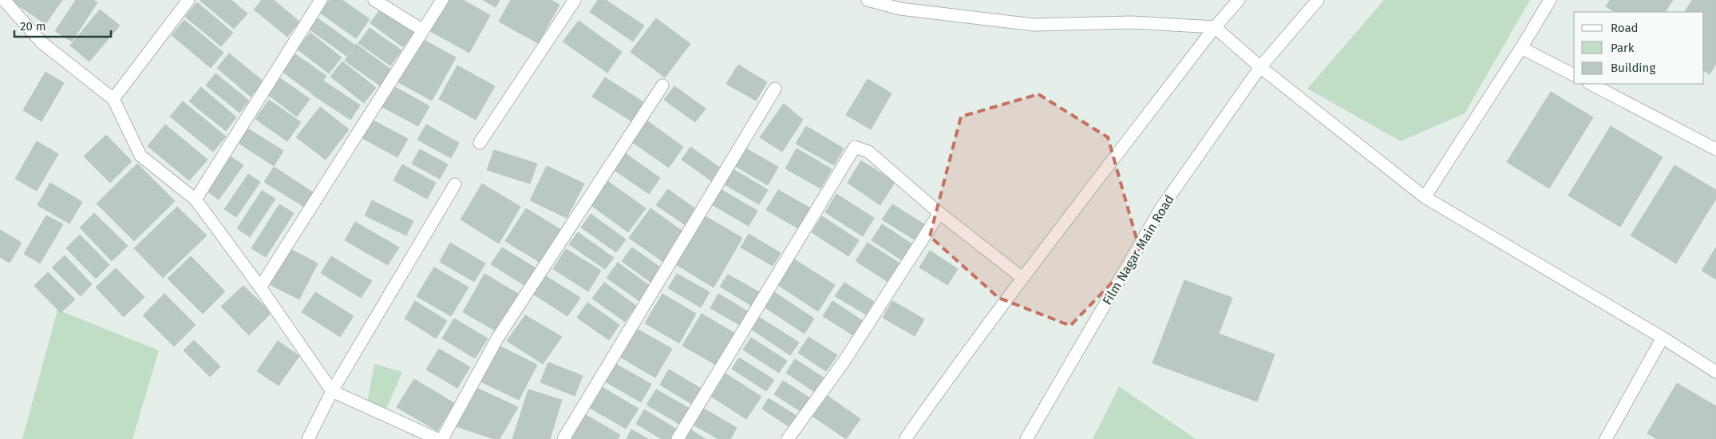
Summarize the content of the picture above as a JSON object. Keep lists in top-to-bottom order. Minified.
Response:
{"streets":{"street":["Film Nagar Main Road"]},"legend":["Road","Park","Building"],"scale_bar":"20 m"}
